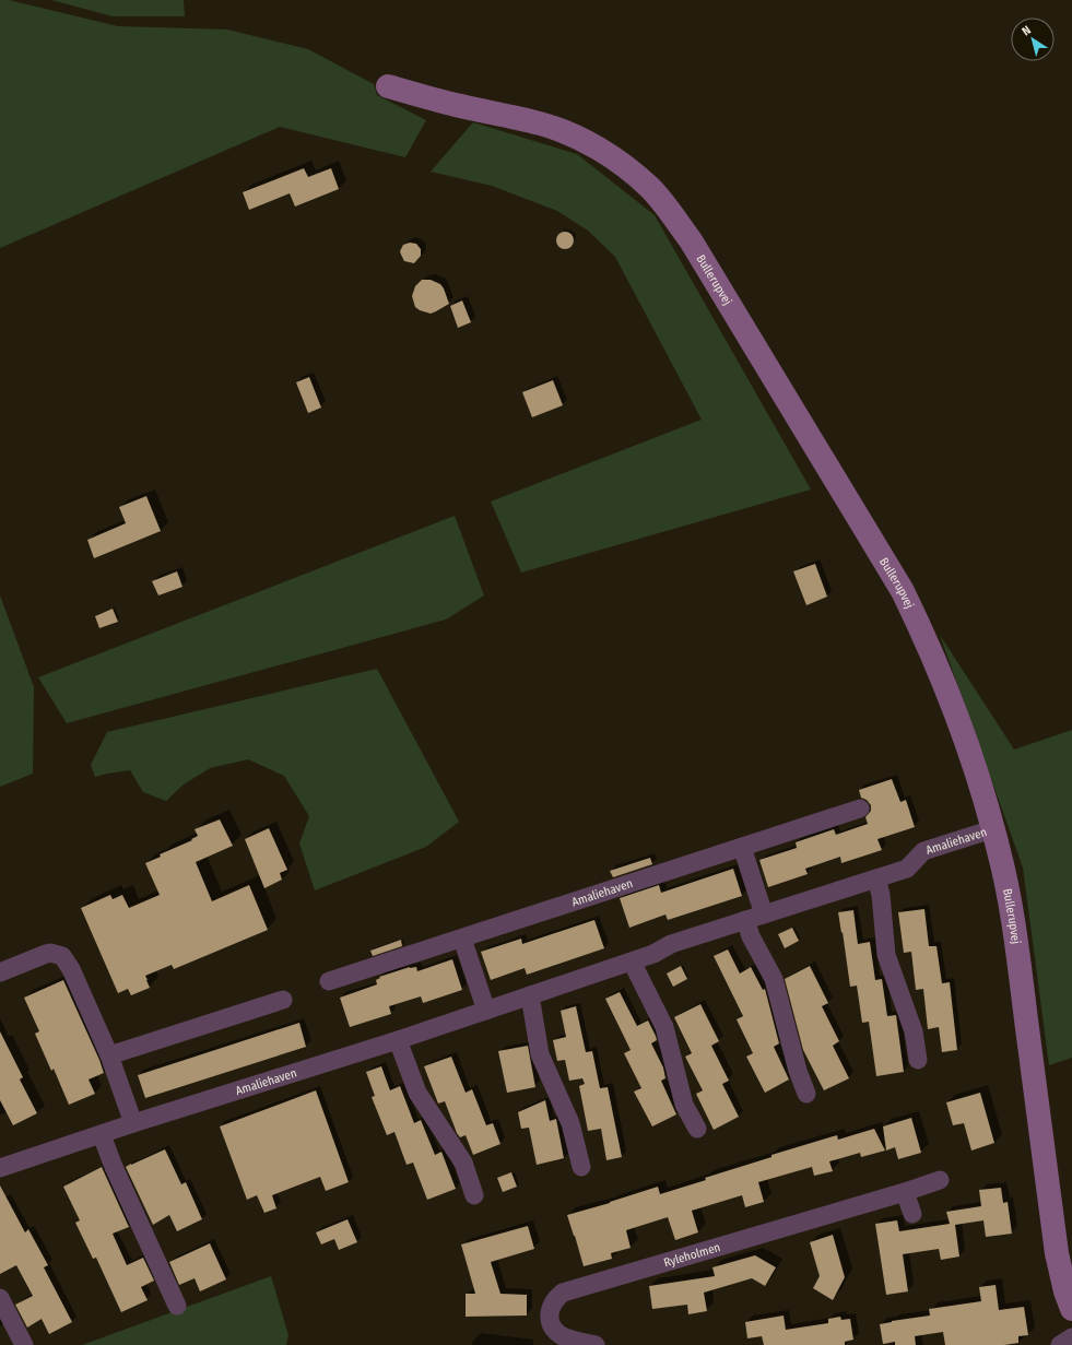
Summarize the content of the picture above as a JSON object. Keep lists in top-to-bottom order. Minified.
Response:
{"streets":{"street":["Bullerupvej","Amaliehaven","Ryleholmen"]},"crossings":[["Bullerupvej","Amaliehaven"]],"north":"top left"}
